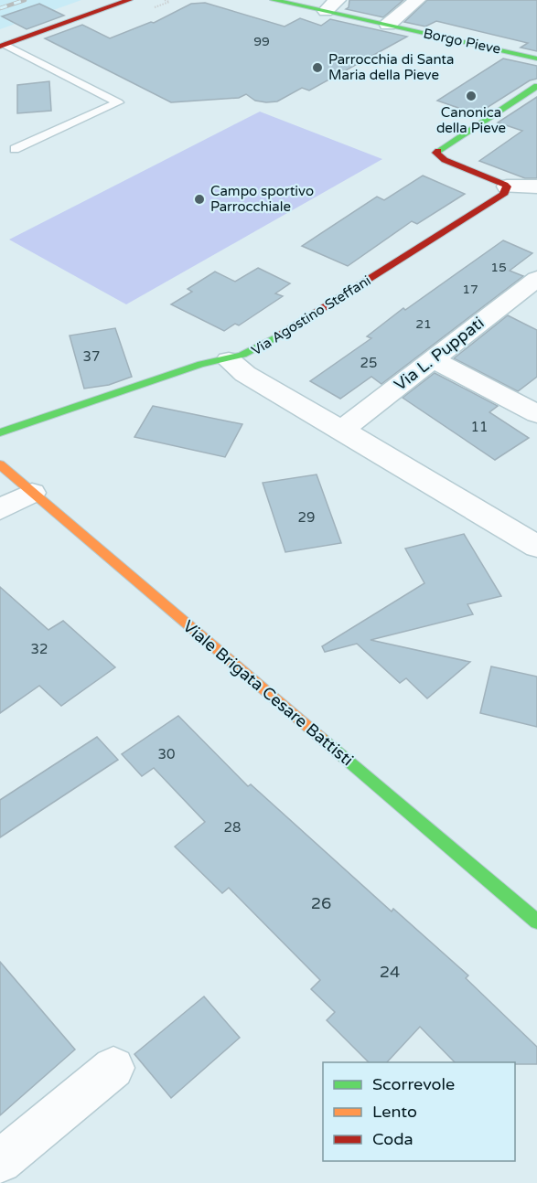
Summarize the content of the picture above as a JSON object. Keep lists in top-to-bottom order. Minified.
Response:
{"streets":{"street":["Borgo Pieve","Via Agostino Steffani","Via L. Puppati","Viale Brigata Cesare Battisti"]},"places":["Parrocchia di Santa Maria della Pieve","Canonica della Pieve","Campo sportivo Parrocchiale"],"house_numbers":["99","15","17","21","37","25","11","29","32","30","28","26","24"],"legend":["Scorrevole","Lento","Coda"]}
